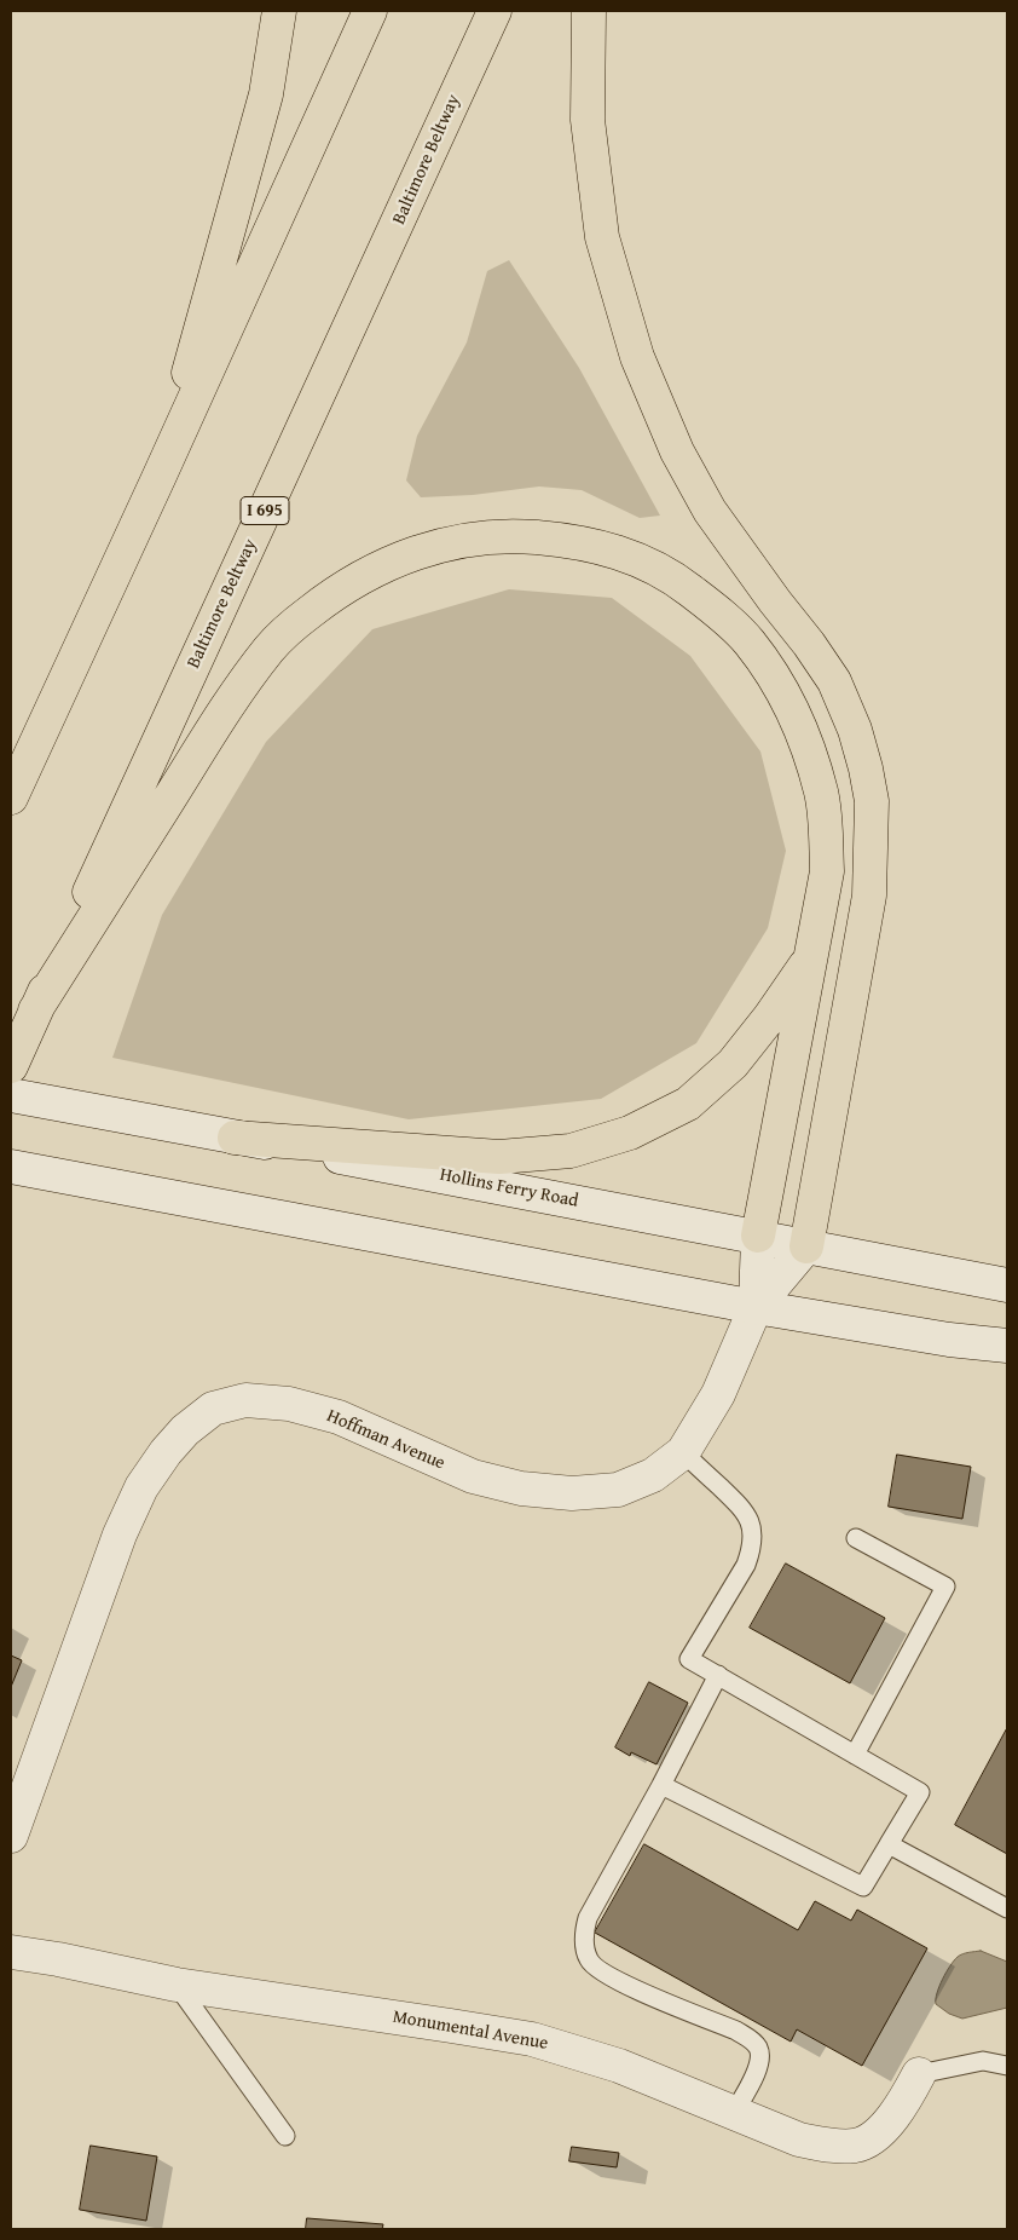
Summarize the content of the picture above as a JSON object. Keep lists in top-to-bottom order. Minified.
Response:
{"streets":{"highway":["Baltimore Beltway","I 695"],"street":["Hollins Ferry Road","Hoffman Avenue","Monumental Avenue"]}}
